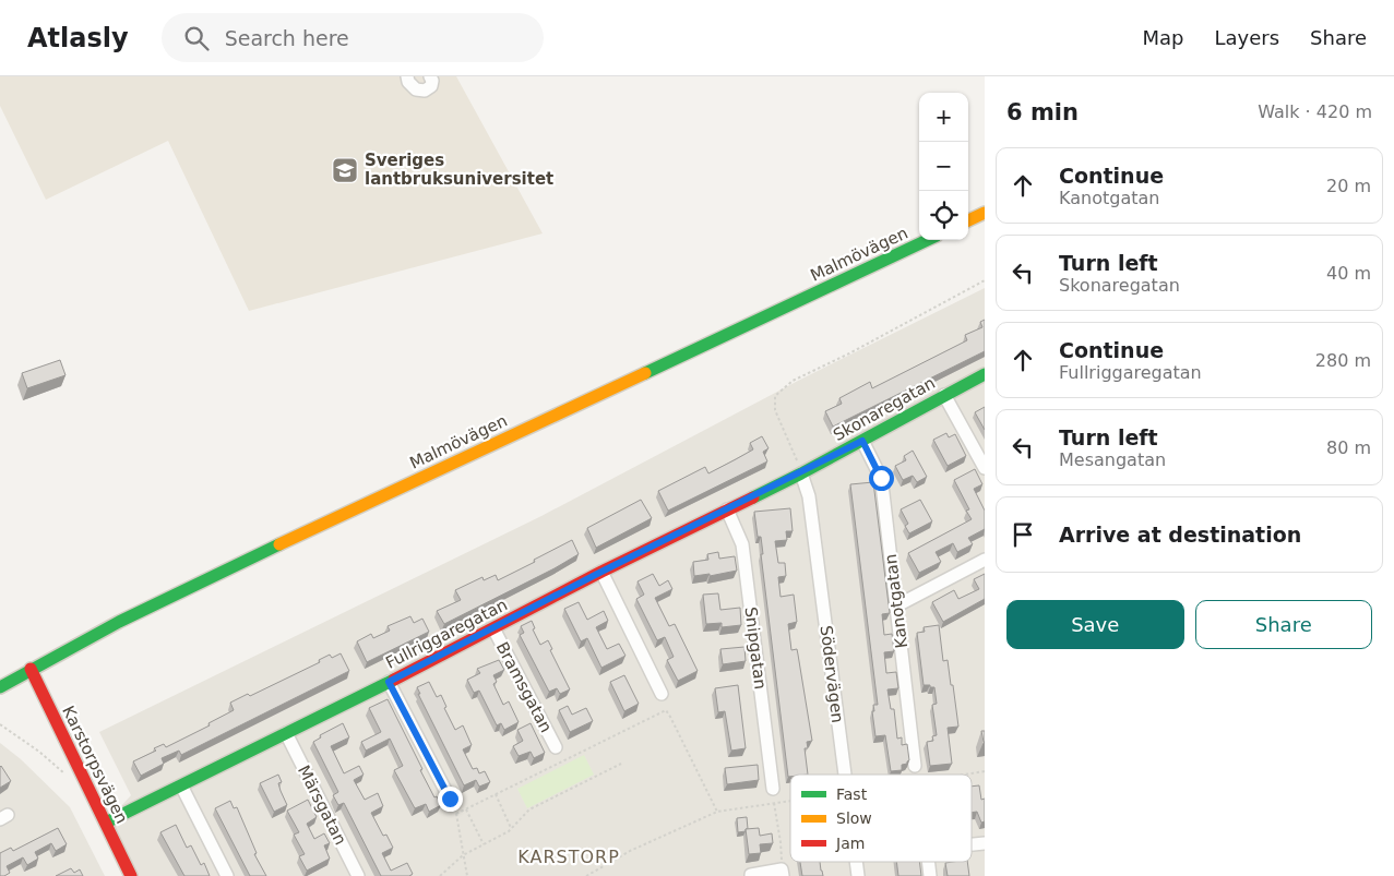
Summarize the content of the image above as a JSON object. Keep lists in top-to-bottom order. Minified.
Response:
{"streets":{"street":["Malmövägen","Skonaregatan","Kanotgatan","Fullriggaregatan","Snipgatan","Södervägen","Bramsgatan","Karstorpsvägen","Märsgatan"]},"crossings":[["Malmövägen","Karstorpsvägen"],["Skonaregatan","Kanotgatan"],["Skonaregatan","Fullriggaregatan"],["Skonaregatan","Södervägen"],["Fullriggaregatan","Snipgatan"],["Fullriggaregatan","Södervägen"],["Fullriggaregatan","Bramsgatan"],["Fullriggaregatan","Karstorpsvägen"],["Fullriggaregatan","Märsgatan"]],"districts":["KARSTORP"],"places":{"school or university":["Sveriges lantbruksuniversitet"]},"legend":["Fast","Slow","Jam"],"page":{"header":"Atlasly","search":"Search here","nav":["Map","Layers","Share"],"heading":["6 min","Walk · 420 m"],"map_buttons":["+","−"],"list":[["Continue","Kanotgatan","20 m"],["Turn left","Skonaregatan","40 m"],["Continue","Fullriggaregatan","280 m"],["Turn left","Mesangatan","80 m"],"Arrive at destination"],"buttons":["Save","Share"]}}
